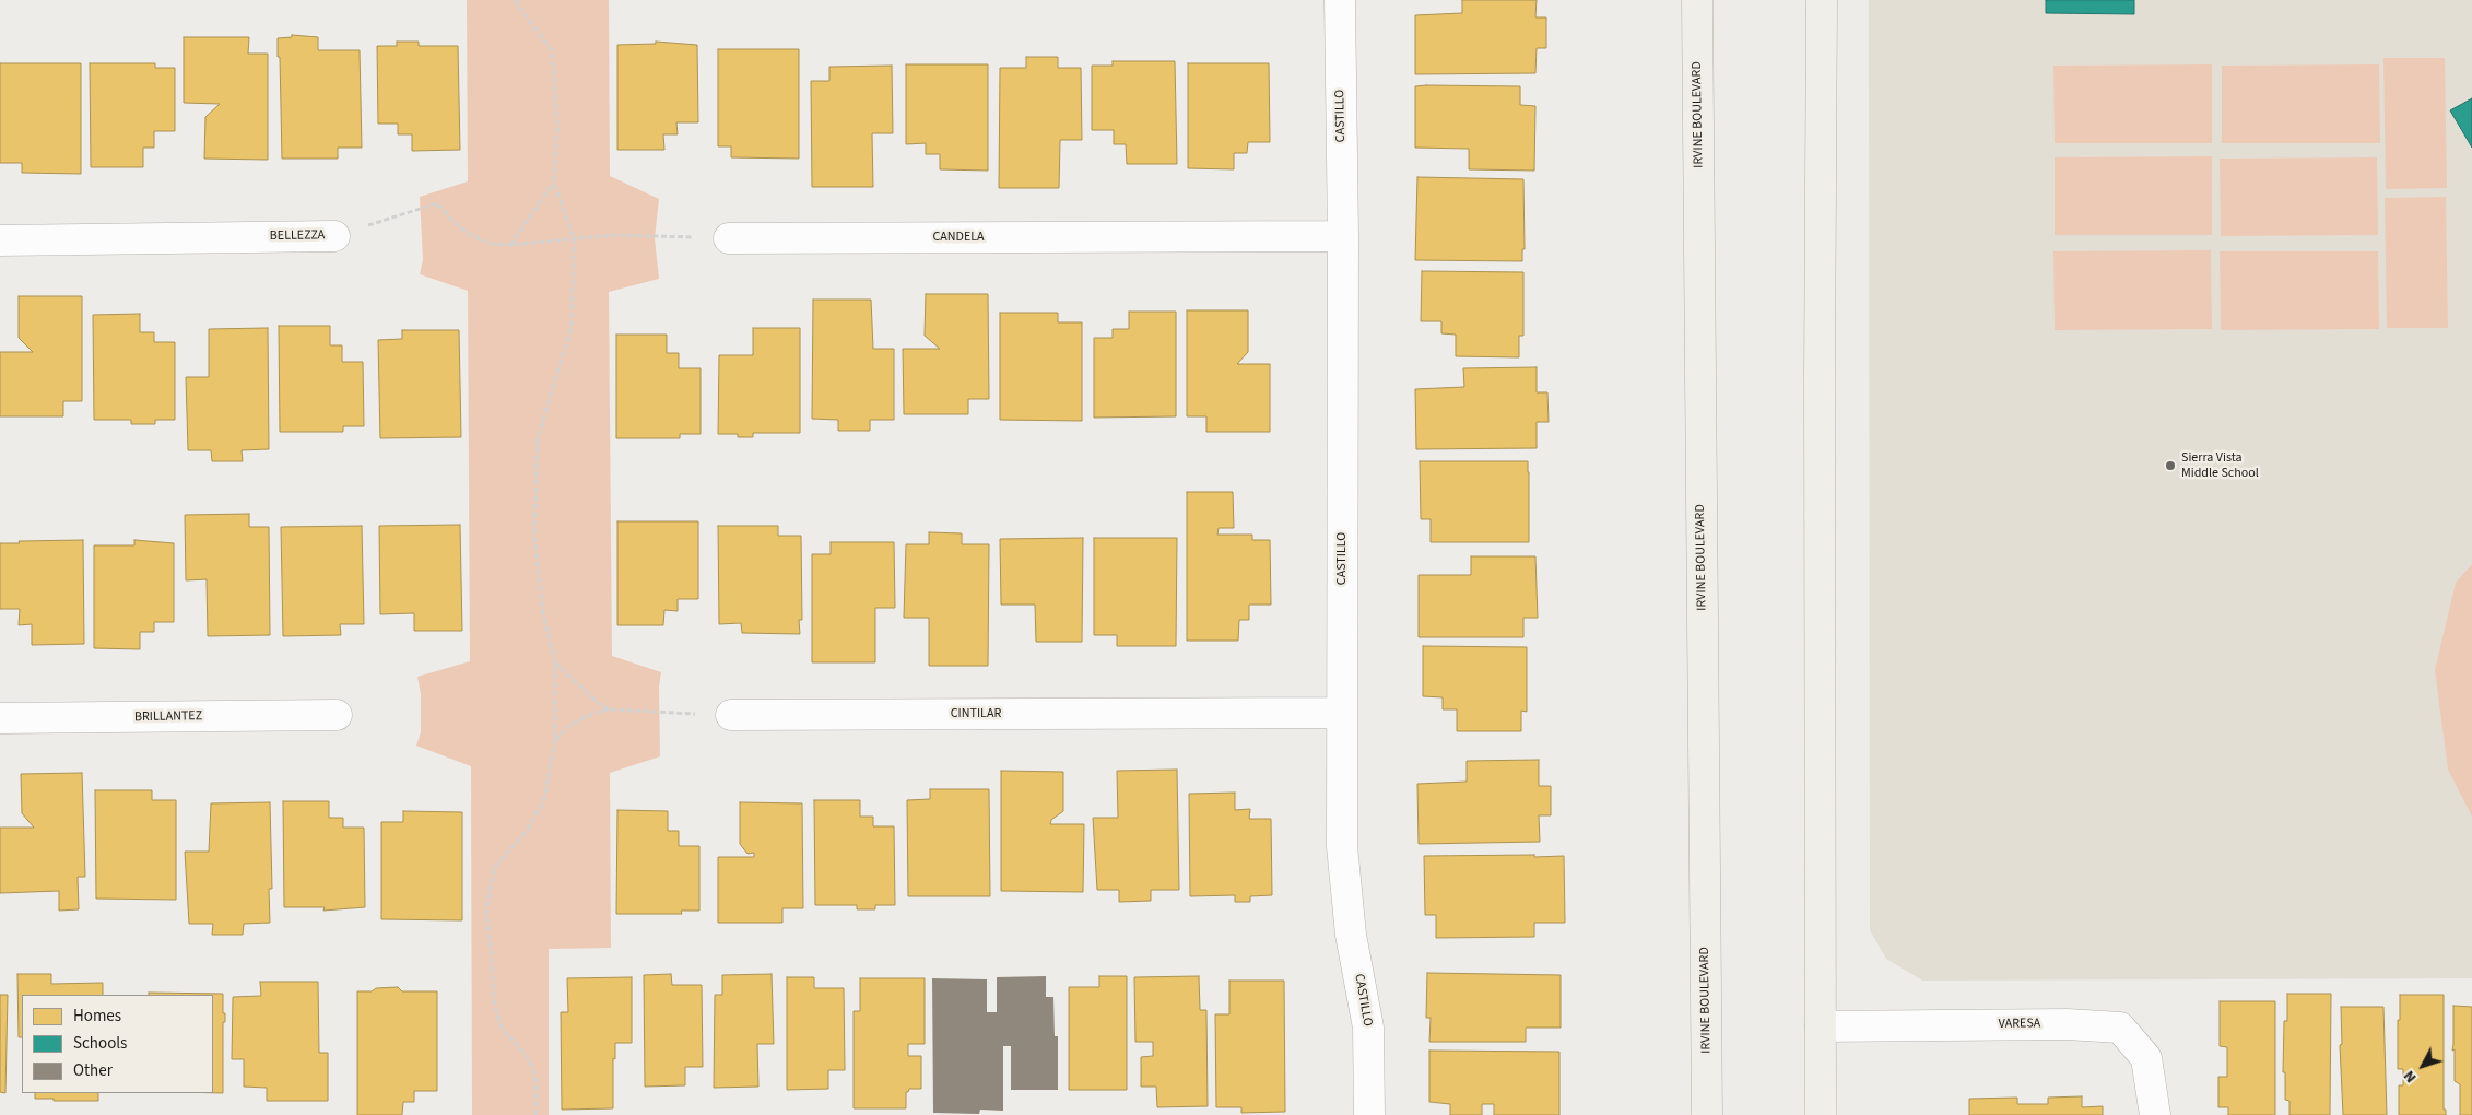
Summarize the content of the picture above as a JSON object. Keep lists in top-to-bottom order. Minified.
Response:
{"streets":{"main road":["IRVINE BOULEVARD"],"street":["CASTILLO","BELLEZZA","CANDELA","CINTILAR","BRILLANTEZ","VARESA"]},"crossings":[["CASTILLO","CANDELA"],["CASTILLO","CINTILAR"]],"places":["Sierra Vista Middle School"],"legend":["Homes","Schools","Other"],"north":"bottom left"}
